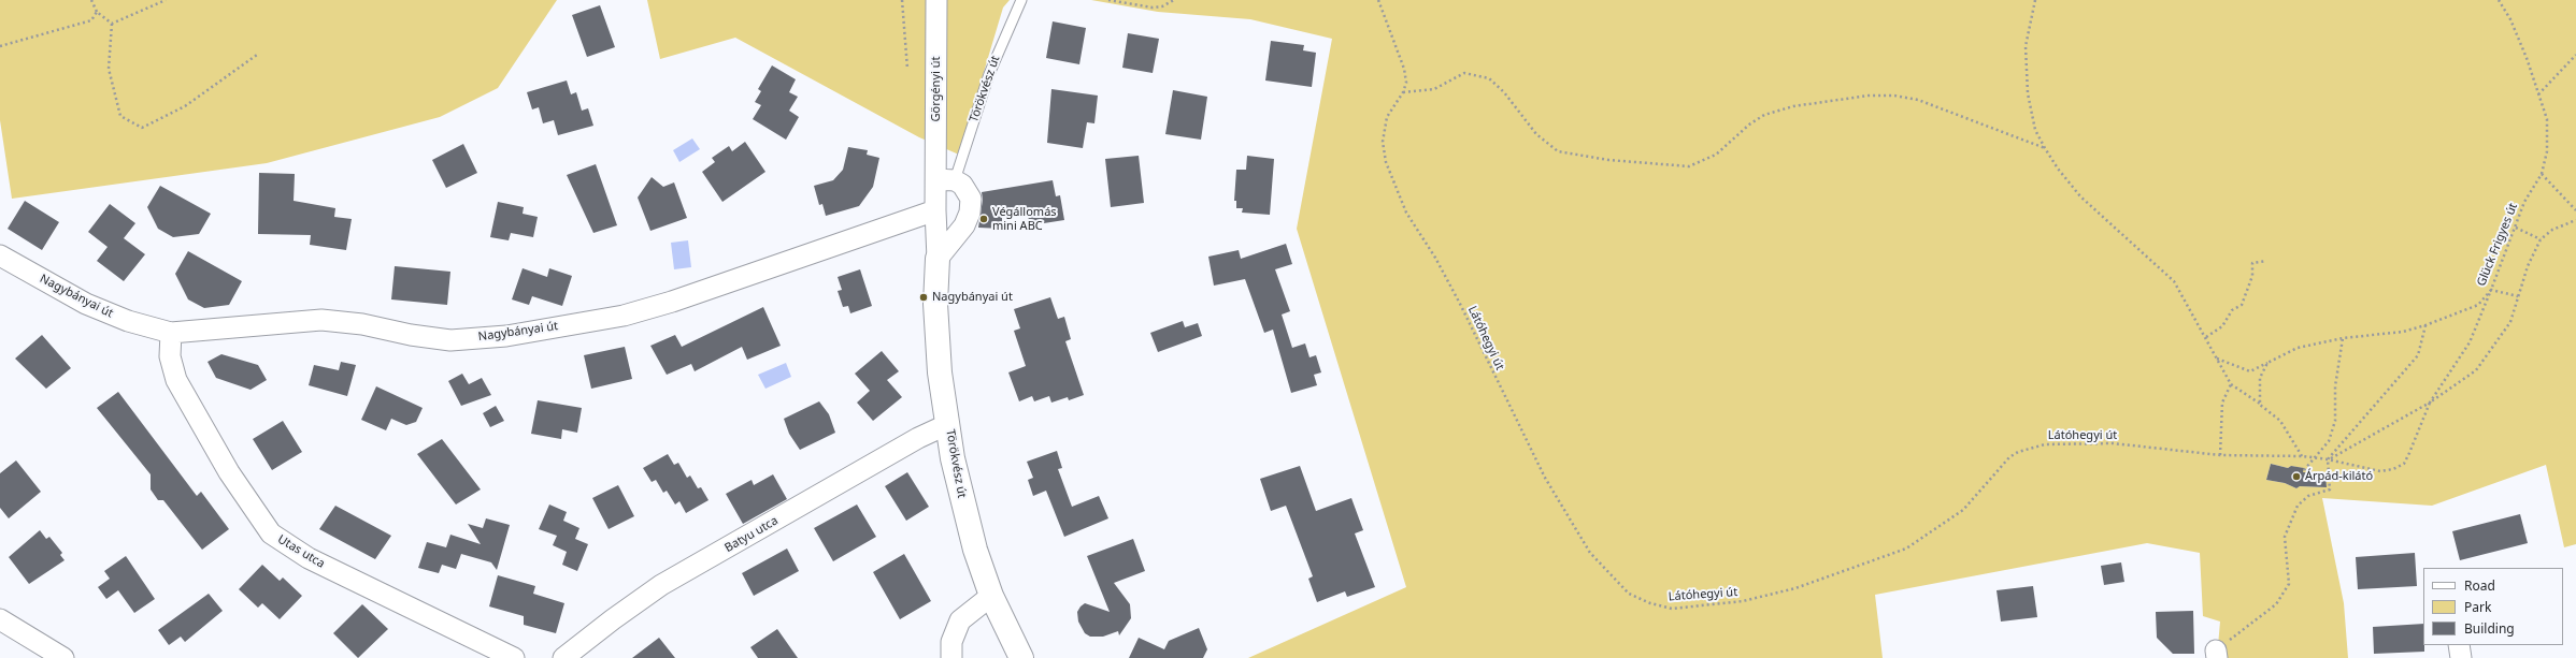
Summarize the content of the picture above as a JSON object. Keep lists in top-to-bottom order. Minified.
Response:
{"streets":{"street":["Görgényi út","Törökvész út","Nagybányai út","Batyu utca","Utas utca"],"path":["Glück Frigyes út","Látóhegyi út"]},"crossings":[["Görgényi út","Törökvész út"],["Törökvész út","Nagybányai út"],["Törökvész út","Batyu utca"],["Nagybányai út","Utas utca"]],"places":["Végállomás mini ABC","Nagybányai út","Árpád-kilátó"],"legend":["Road","Park","Building"]}
